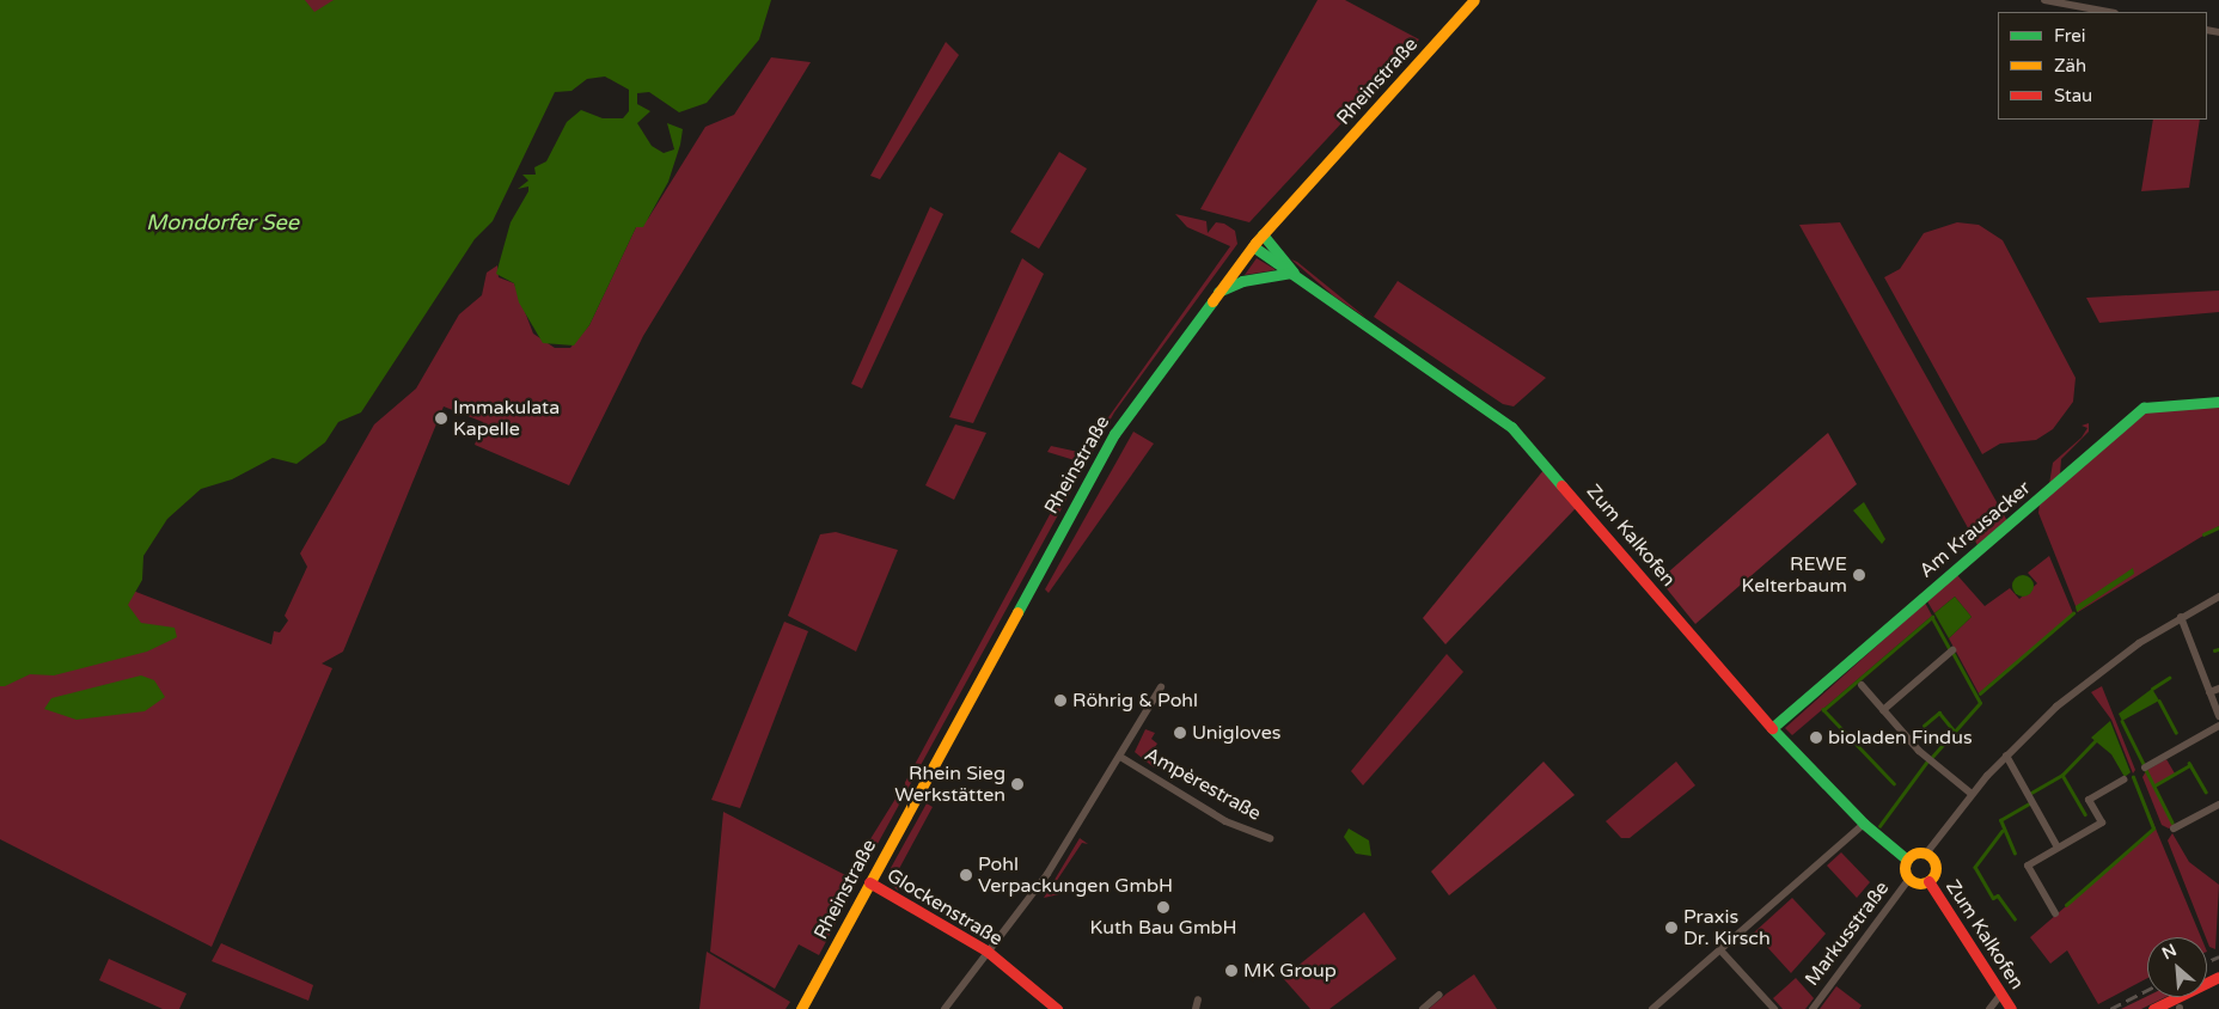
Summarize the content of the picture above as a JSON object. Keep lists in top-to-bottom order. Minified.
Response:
{"streets":{"street":["Rheinstraße","Am Krausacker","Zum Kalkofen","Ampèrestraße","Glockenstraße","Markusstraße"]},"crossings":[["Rheinstraße","Zum Kalkofen"],["Rheinstraße","Glockenstraße"],["Am Krausacker","Zum Kalkofen"],["Ampèrestraße","Glockenstraße"]],"water":["Mondorfer See"],"places":["Immakulata Kapelle","REWE Kelterbaum","Röhrig & Pohl","Unigloves","bioladen Findus","Rhein Sieg Werkstätten","Pohl Verpackungen GmbH","Kuth Bau GmbH","Praxis Dr. Kirsch","MK Group"],"legend":["Frei","Zäh","Stau"],"north":"top left"}
